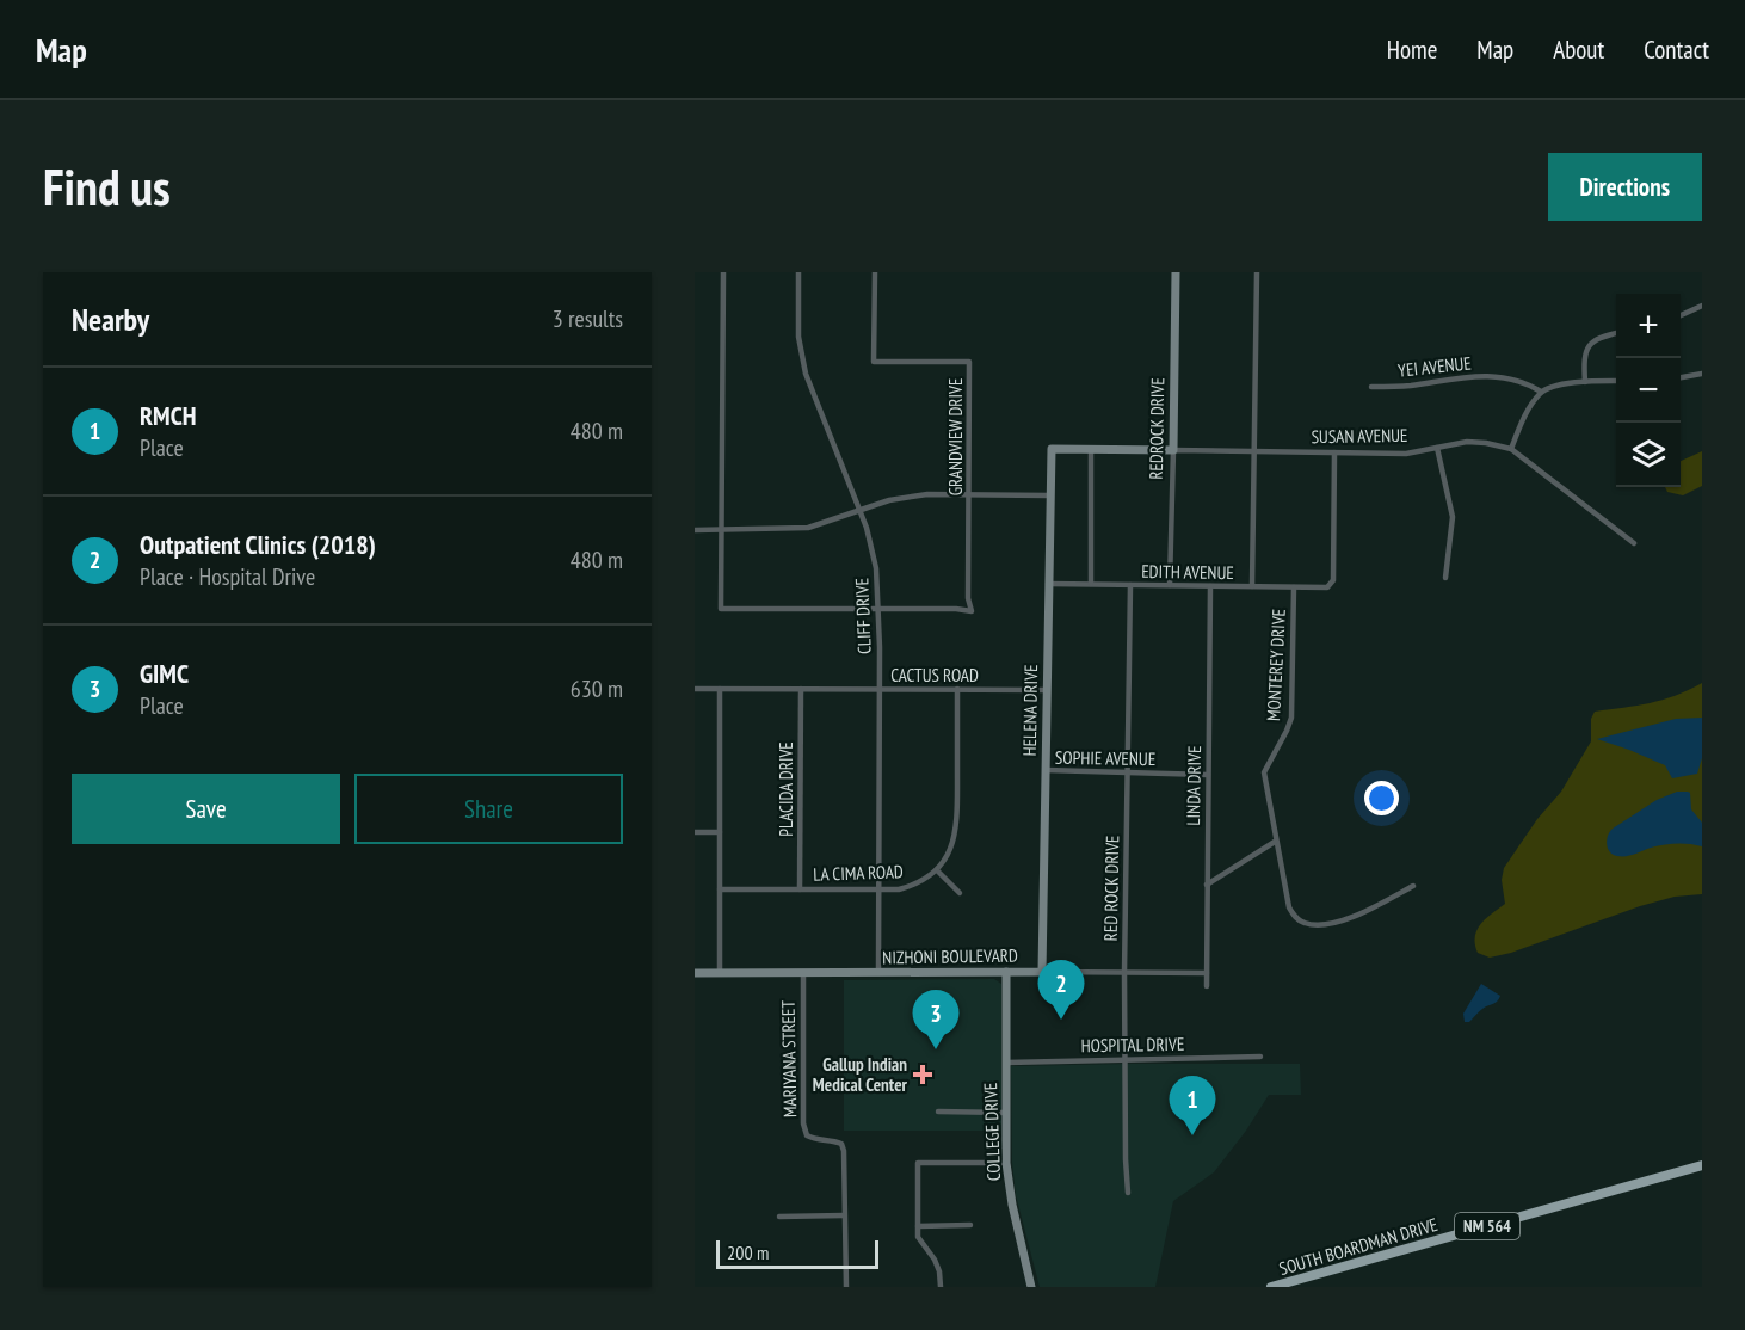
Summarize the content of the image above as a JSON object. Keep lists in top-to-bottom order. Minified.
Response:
{"streets":{"main road":["REDROCK DRIVE","SUSAN AVENUE","HELENA DRIVE","NIZHONI BOULEVARD","COLLEGE DRIVE","NM 564","SOUTH BOARDMAN DRIVE"],"street":["YEI AVENUE","GRANDVIEW DRIVE","EDITH AVENUE","CLIFF DRIVE","MONTEREY DRIVE","CACTUS ROAD","SOPHIE AVENUE","LINDA DRIVE","PLACIDA DRIVE","LA CIMA ROAD","RED ROCK DRIVE","HOSPITAL DRIVE","MARIYANA STREET"]},"crossings":[["REDROCK DRIVE","SUSAN AVENUE"],["REDROCK DRIVE","EDITH AVENUE"],["SUSAN AVENUE","EDITH AVENUE"],["SUSAN AVENUE","HELENA DRIVE"],["GRANDVIEW DRIVE","CLIFF DRIVE"],["EDITH AVENUE","MONTEREY DRIVE"],["EDITH AVENUE","HELENA DRIVE"],["EDITH AVENUE","LINDA DRIVE"],["EDITH AVENUE","RED ROCK DRIVE"],["CLIFF DRIVE","CACTUS ROAD"],["CLIFF DRIVE","LA CIMA ROAD"],["CLIFF DRIVE","NIZHONI BOULEVARD"],["CACTUS ROAD","HELENA DRIVE"],["CACTUS ROAD","PLACIDA DRIVE"],["HELENA DRIVE","SOPHIE AVENUE"],["HELENA DRIVE","NIZHONI BOULEVARD"],["SOPHIE AVENUE","LINDA DRIVE"],["SOPHIE AVENUE","RED ROCK DRIVE"],["LINDA DRIVE","NIZHONI BOULEVARD"],["PLACIDA DRIVE","LA CIMA ROAD"],["RED ROCK DRIVE","NIZHONI BOULEVARD"],["RED ROCK DRIVE","HOSPITAL DRIVE"],["NIZHONI BOULEVARD","MARIYANA STREET"],["NIZHONI BOULEVARD","COLLEGE DRIVE"],["HOSPITAL DRIVE","COLLEGE DRIVE"]],"places":{"health":["Gallup Indian Medical Center"]},"scale_bar":"200 m","page":{"header":"Map","nav":["Home","Map","About","Contact"],"buttons":["Directions",["Save","Share"]],"title":"Find us","heading":["Nearby","3 results"],"map_buttons":["+","−"],"list":[{"mark":"1","name":"RMCH","note":"Place","value":"480 m"},{"mark":"2","name":"Outpatient Clinics (2018)","note":"Place · Hospital Drive","value":"480 m"},{"mark":"3","name":"GIMC","note":"Place","value":"630 m"}],"pins":["2","3","1"],"scale":"200 m"}}
